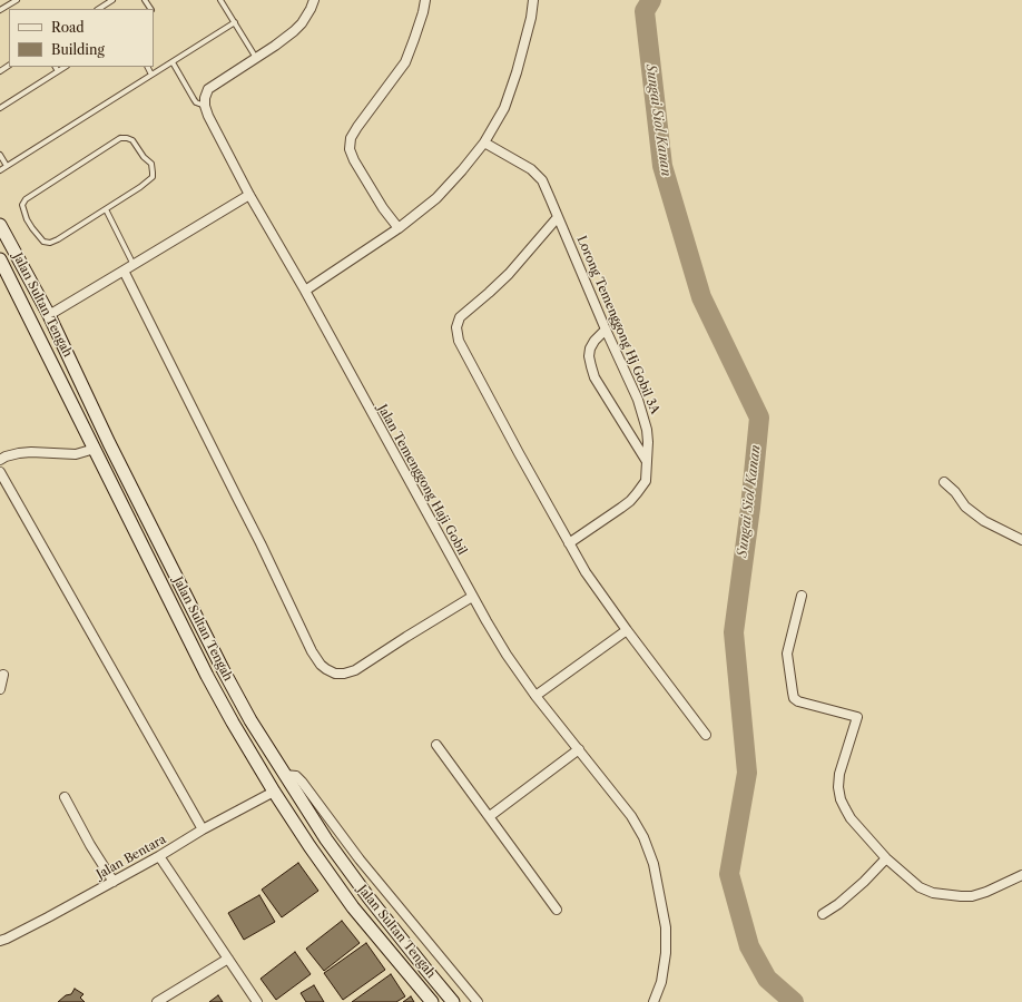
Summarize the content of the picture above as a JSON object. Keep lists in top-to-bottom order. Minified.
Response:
{"streets":{"main road":["Jalan Sultan Tengah"],"street":["Lorong Temenggong Hj Gobil 3A","Jalan Temenggong Haji Gobil","Jalan Bentara"]},"crossings":[["Jalan Sultan Tengah","Jalan Bentara"]],"water":["Sungai Siol Kanan"],"legend":["Road","Building"]}
